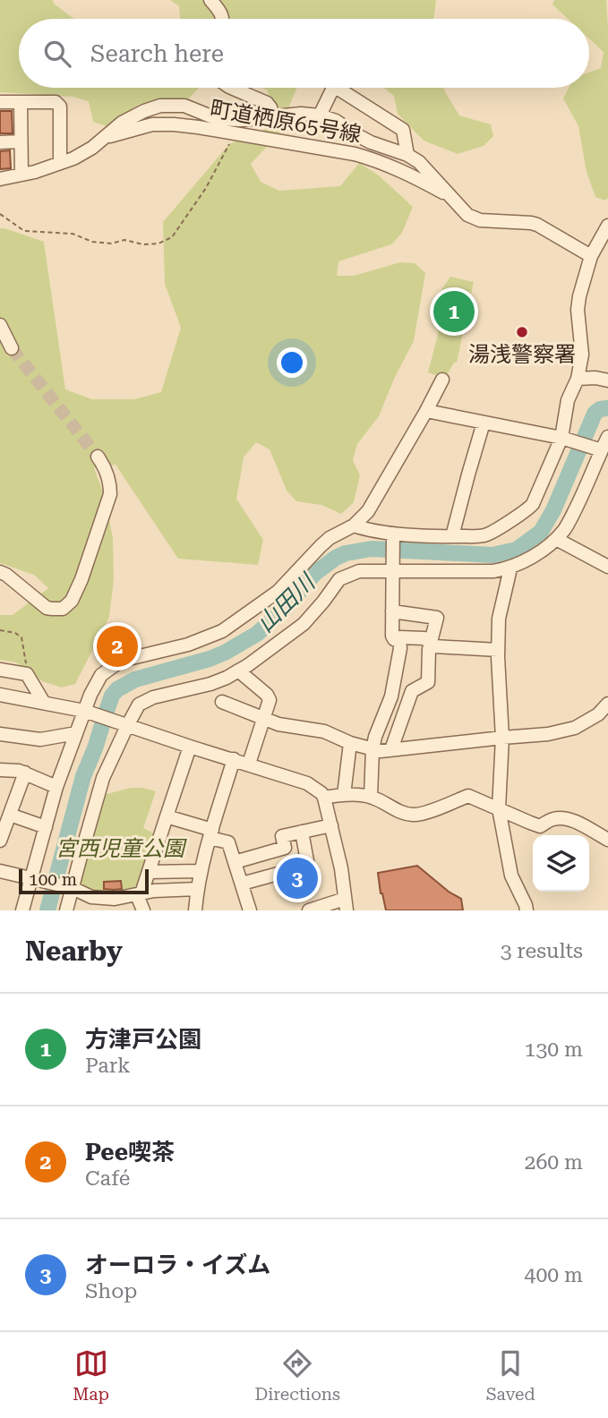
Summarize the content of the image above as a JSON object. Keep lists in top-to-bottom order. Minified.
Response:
{"streets":{"street":["町道栖原65号線"]},"water":["山田川"],"parks":["宮西児童公園"],"places":["湯浅警察署"],"scale_bar":"100 m","page":{"search":"Search here","pins":["1","2","3"],"scale":"100 m","heading":["Nearby","3 results"],"list":[{"mark":"1","name":"方津戸公園","note":"Park","value":"130 m"},{"mark":"2","name":"Pee喫茶","note":"Café","value":"260 m"},{"mark":"3","name":"オーロラ・イズム","note":"Shop","value":"400 m"}],"nav":["Map","Directions","Saved"]}}
